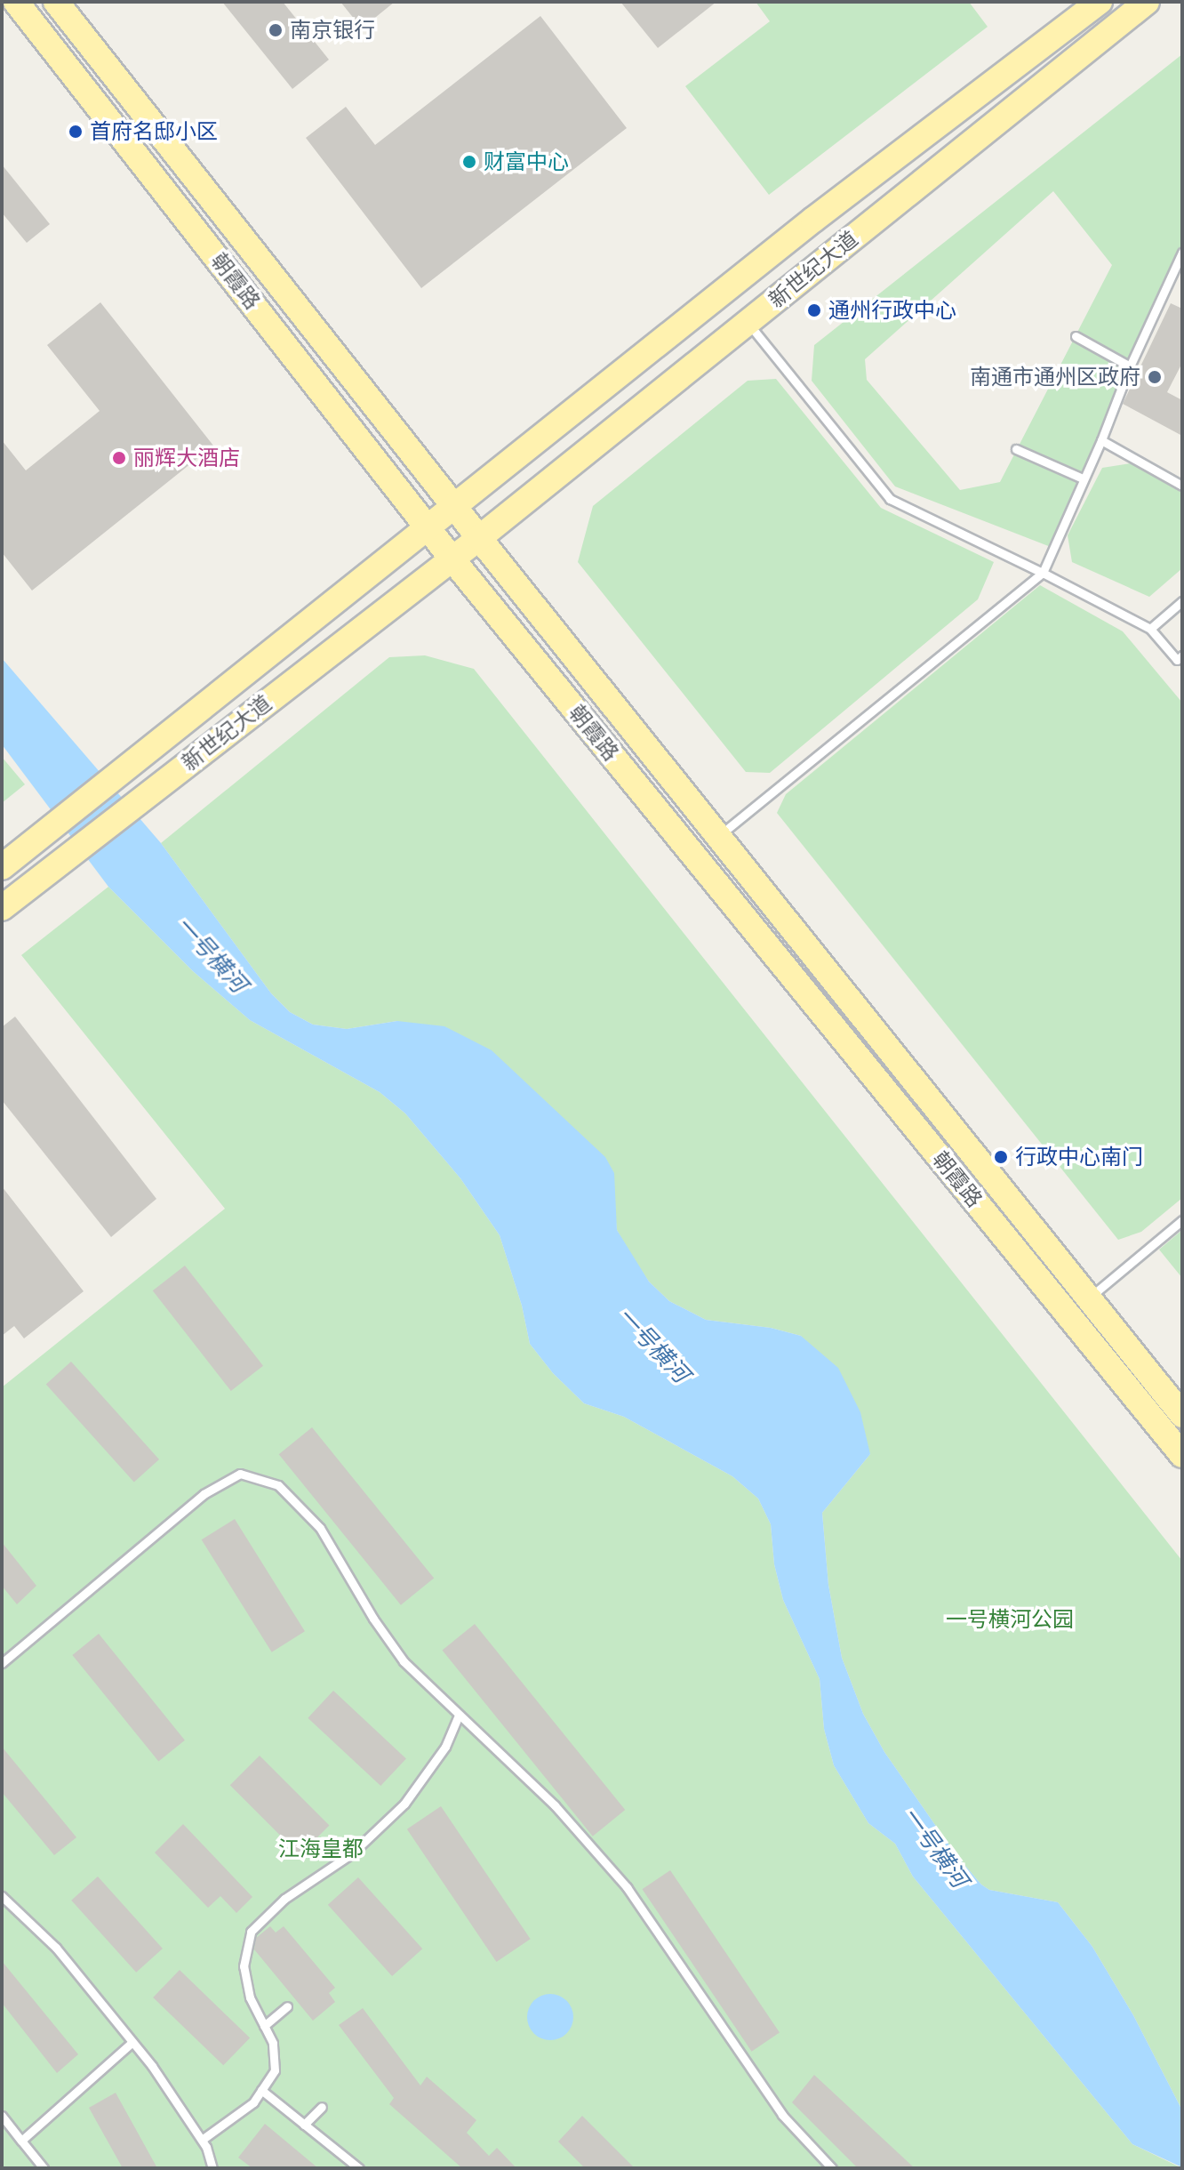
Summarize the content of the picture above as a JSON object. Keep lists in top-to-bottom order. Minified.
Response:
{"streets":{"main road":["新世纪大道","朝霞路"]},"crossings":[["新世纪大道","朝霞路"]],"water":["一号横河"],"parks":["一号横河公园","江海皇都"],"places":["南京银行","首府名邸小区","财富中心","通州行政中心","南通市通州区政府","丽辉大酒店","行政中心南门"]}
